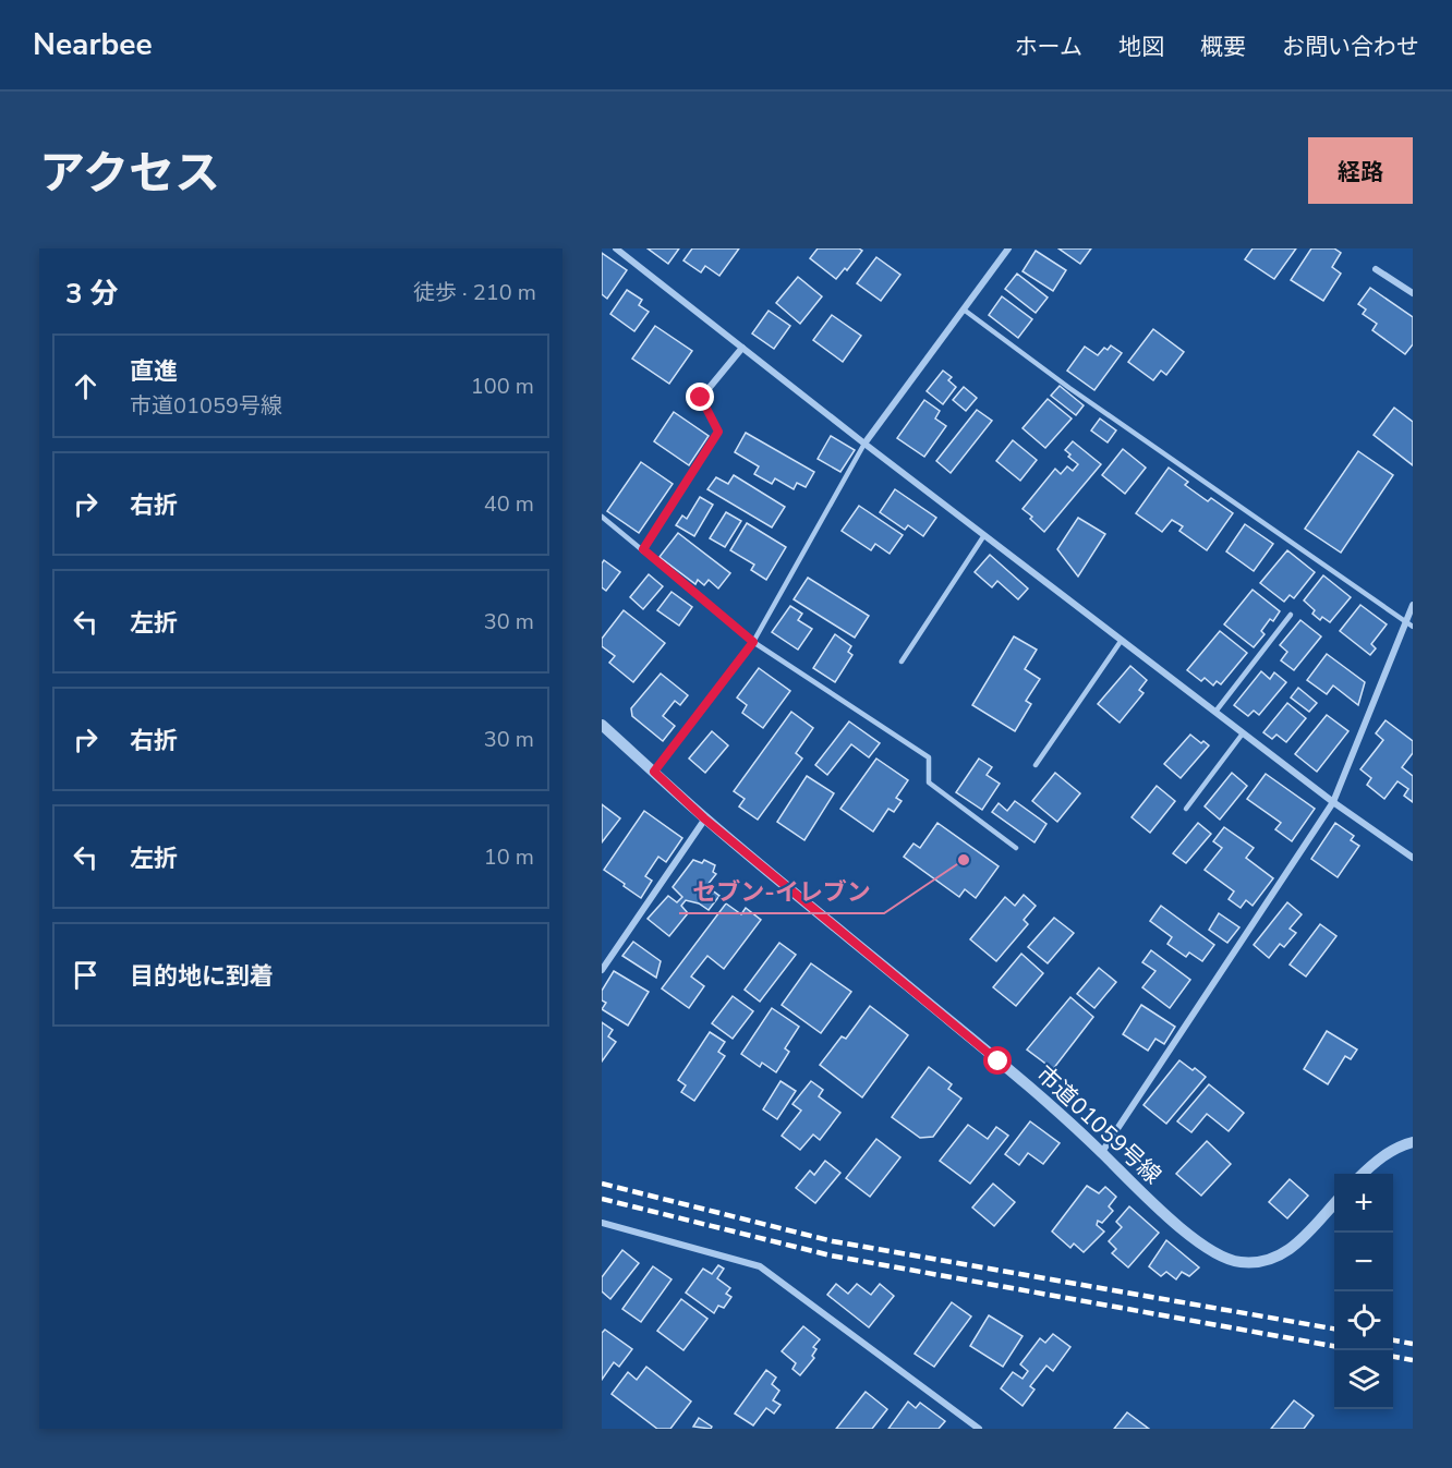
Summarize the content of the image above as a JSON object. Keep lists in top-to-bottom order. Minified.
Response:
{"streets":{"street":["市道01059号線"]},"places":["セブン-イレブン"],"page":{"header":"Nearbee","nav":["ホーム","地図","概要","お問い合わせ"],"title":"アクセス","buttons":"経路","heading":["3 分","徒歩 · 210 m"],"list":[["直進","市道01059号線","100 m"],["右折","40 m"],["左折","30 m"],["右折","30 m"],["左折","10 m"],"目的地に到着"],"map_buttons":["+","−"]}}
